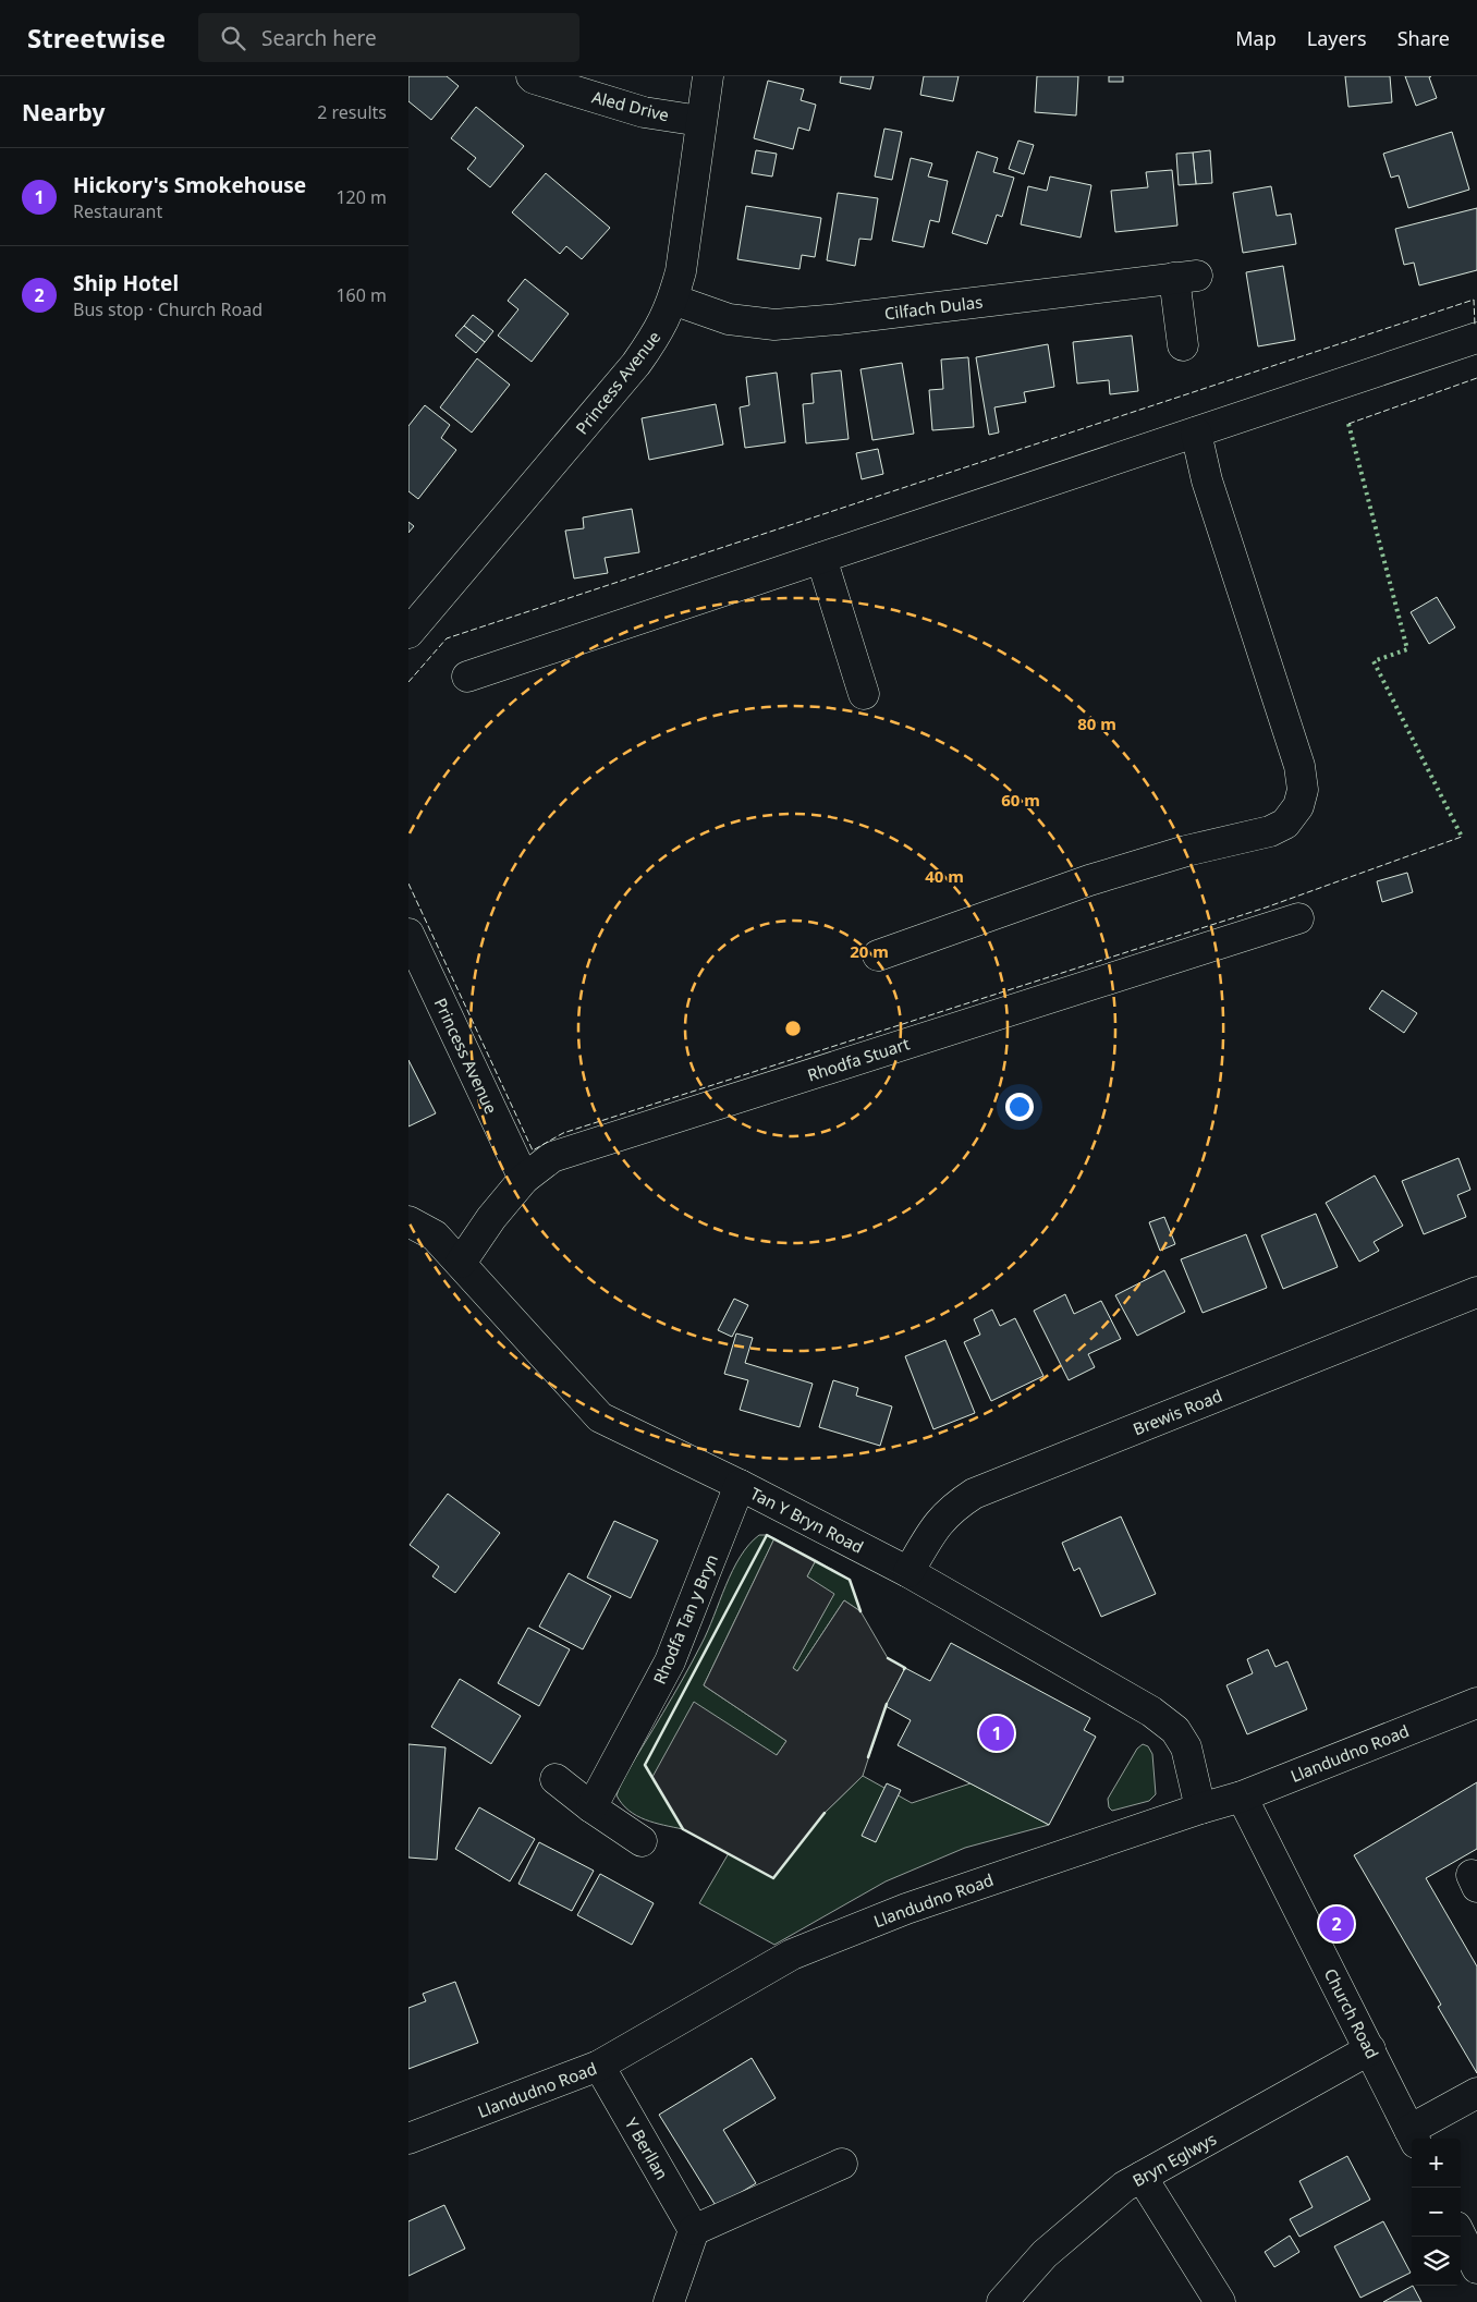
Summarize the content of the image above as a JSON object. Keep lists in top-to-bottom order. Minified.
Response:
{"streets":{"street":["Aled Drive","Cilfach Dulas","Princess Avenue","Rhodfa Stuart","Brewis Road","Tan Y Bryn Road","Rhodfa Tan y Bryn","Llandudno Road","Church Road","Y Berllan","Bryn Eglwys"]},"crossings":[["Aled Drive","Princess Avenue"],["Cilfach Dulas","Princess Avenue"],["Princess Avenue","Rhodfa Stuart"],["Rhodfa Stuart","Tan Y Bryn Road"],["Brewis Road","Tan Y Bryn Road"],["Tan Y Bryn Road","Rhodfa Tan y Bryn"],["Tan Y Bryn Road","Llandudno Road"],["Llandudno Road","Church Road"],["Llandudno Road","Y Berllan"],["Church Road","Bryn Eglwys"]],"page":{"header":"Streetwise","search":"Search here","nav":["Map","Layers","Share"],"heading":["Nearby","2 results"],"list":[{"mark":"1","name":"Hickory's Smokehouse","note":"Restaurant","value":"120 m"},{"mark":"2","name":"Ship Hotel","note":"Bus stop · Church Road","value":"160 m"}],"pins":["1","2"],"map_buttons":["+","−"]},"rings":["80 m","60 m","40 m","20 m"]}
